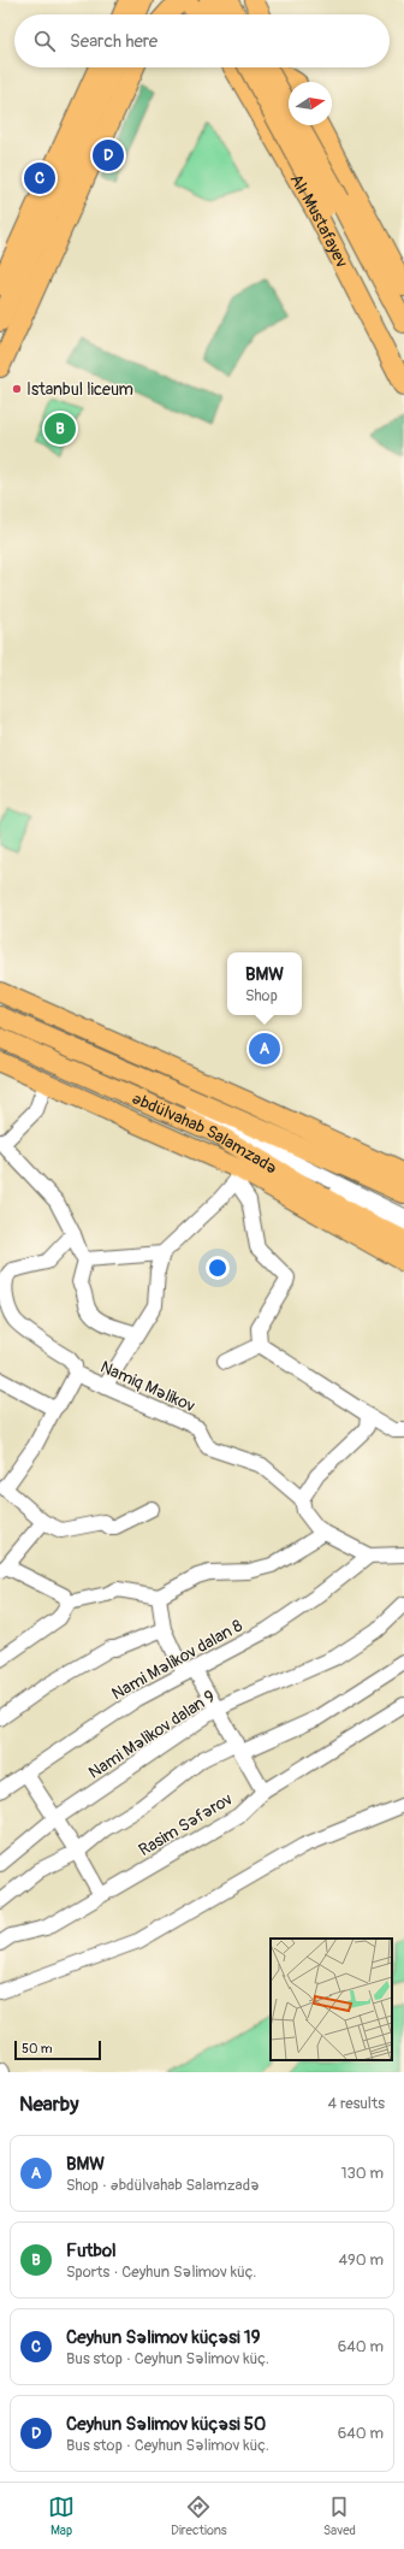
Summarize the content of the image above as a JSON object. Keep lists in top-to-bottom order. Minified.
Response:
{"streets":{"main road":["Alı Mustafayev","Əbdülvahab Salamzadə"],"street":["Namiq Məlikov","Nami Məlikov dalan 8","Nami Məlikov dalan 9","Rasim Səfərov"]},"crossings":[["Namiq Məlikov","Nami Məlikov dalan 8"]],"places":["Istanbul liceum"],"scale_bar":"50 m","north":"right","page":{"search":"Search here","pins":["D","C","B","A"],"popup":["BMW","Shop"],"scale":"50 m","heading":["Nearby","4 results"],"list":[{"mark":"A","name":"BMW","note":"Shop · Əbdülvahab Salamzadə","value":"130 m"},{"mark":"B","name":"Futbol","note":"Sports · Ceyhun Səlimov küç.","value":"490 m"},{"mark":"C","name":"Ceyhun Səlimov küçəsi 19","note":"Bus stop · Ceyhun Səlimov küç.","value":"640 m"},{"mark":"D","name":"Ceyhun Səlimov küçəsi 50","note":"Bus stop · Ceyhun Səlimov küç.","value":"640 m"}],"nav":["Map","Directions","Saved"]}}
